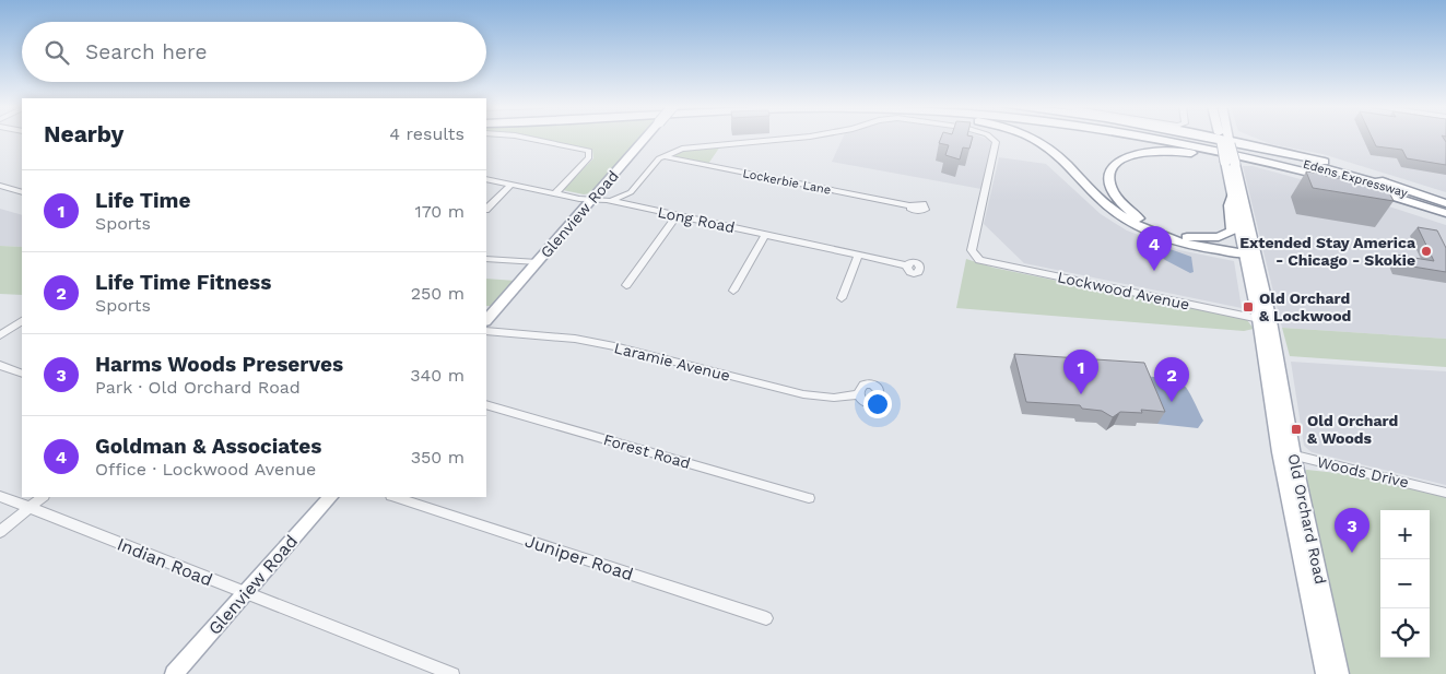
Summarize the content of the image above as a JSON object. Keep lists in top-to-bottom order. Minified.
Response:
{"streets":{"highway":["Edens Expressway"],"main road":["Glenview Road","Old Orchard Road"],"street":["Lockerbie Lane","Long Road","Lockwood Avenue","Laramie Avenue","Forest Road","Woods Drive","Juniper Road","Indian Road"]},"crossings":[["Lockerbie Lane","Lockwood Avenue"],["Glenview Road","Long Road"],["Glenview Road","Indian Road"],["Lockwood Avenue","Old Orchard Road"],["Woods Drive","Old Orchard Road"]],"places":{"other":["Extended Stay America - Chicago - Skokie"],"transit":["Old Orchard & Lockwood","Old Orchard & Woods"]},"page":{"search":"Search here","heading":["Nearby","4 results"],"list":[{"mark":"1","name":"Life Time","note":"Sports","value":"170 m"},{"mark":"2","name":"Life Time Fitness","note":"Sports","value":"250 m"},{"mark":"3","name":"Harms Woods Preserves","note":"Park · Old Orchard Road","value":"340 m"},{"mark":"4","name":"Goldman & Associates","note":"Office · Lockwood Avenue","value":"350 m"}],"pins":["4","1","2","3"],"map_buttons":["+","−"]}}
